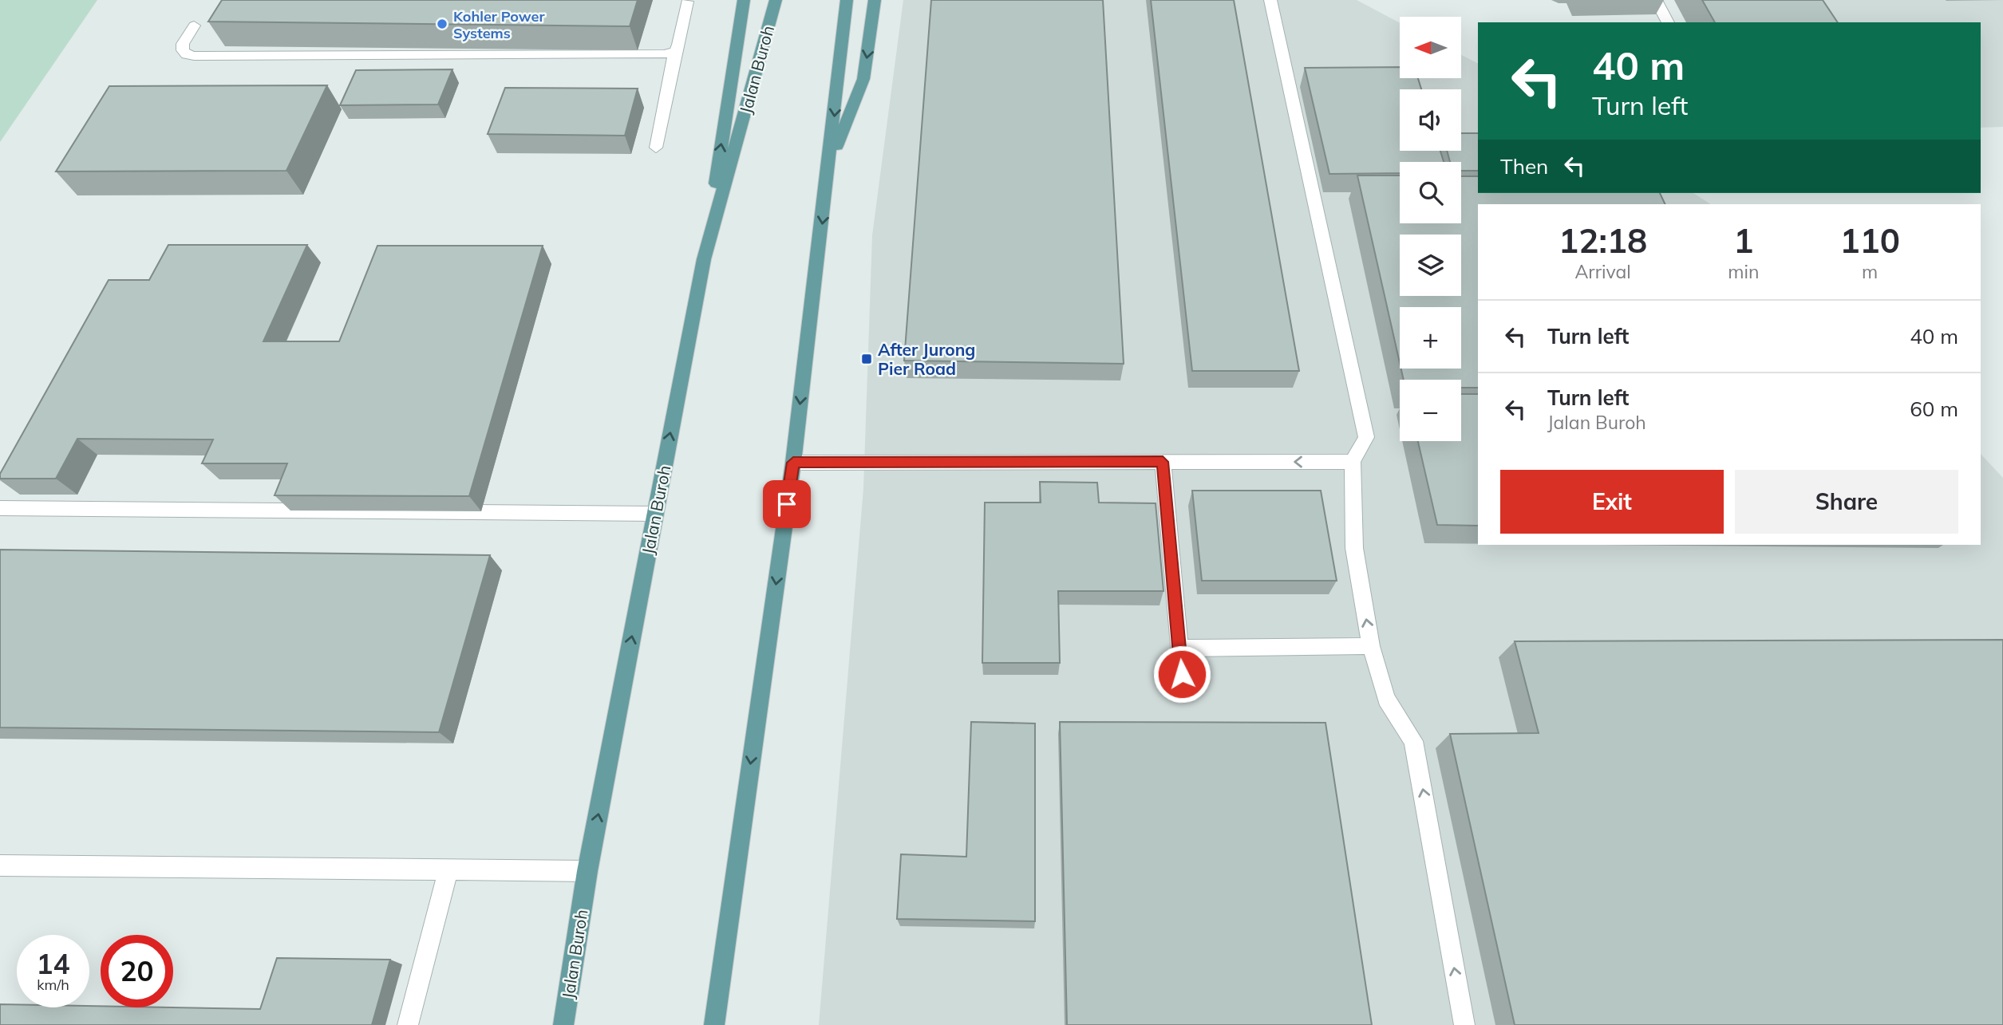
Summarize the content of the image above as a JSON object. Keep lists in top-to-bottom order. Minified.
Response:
{"streets":{"main road":["Jalan Buroh"]},"places":{"other":["Kohler Power Systems"],"transit":["After Jurong Pier Road"]},"north":"left","page":{"map_buttons":["+","−"],"turn":["40 m","Turn left"],"then":"Then","eta":["12:18","Arrival","1","min","110","m"],"list":[{"name":"Turn left","value":"40 m"},{"name":"Turn left","note":"Jalan Buroh","value":"60 m"}],"buttons":["Exit","Share"],"speed":"14 km/h","limit":"20"}}
